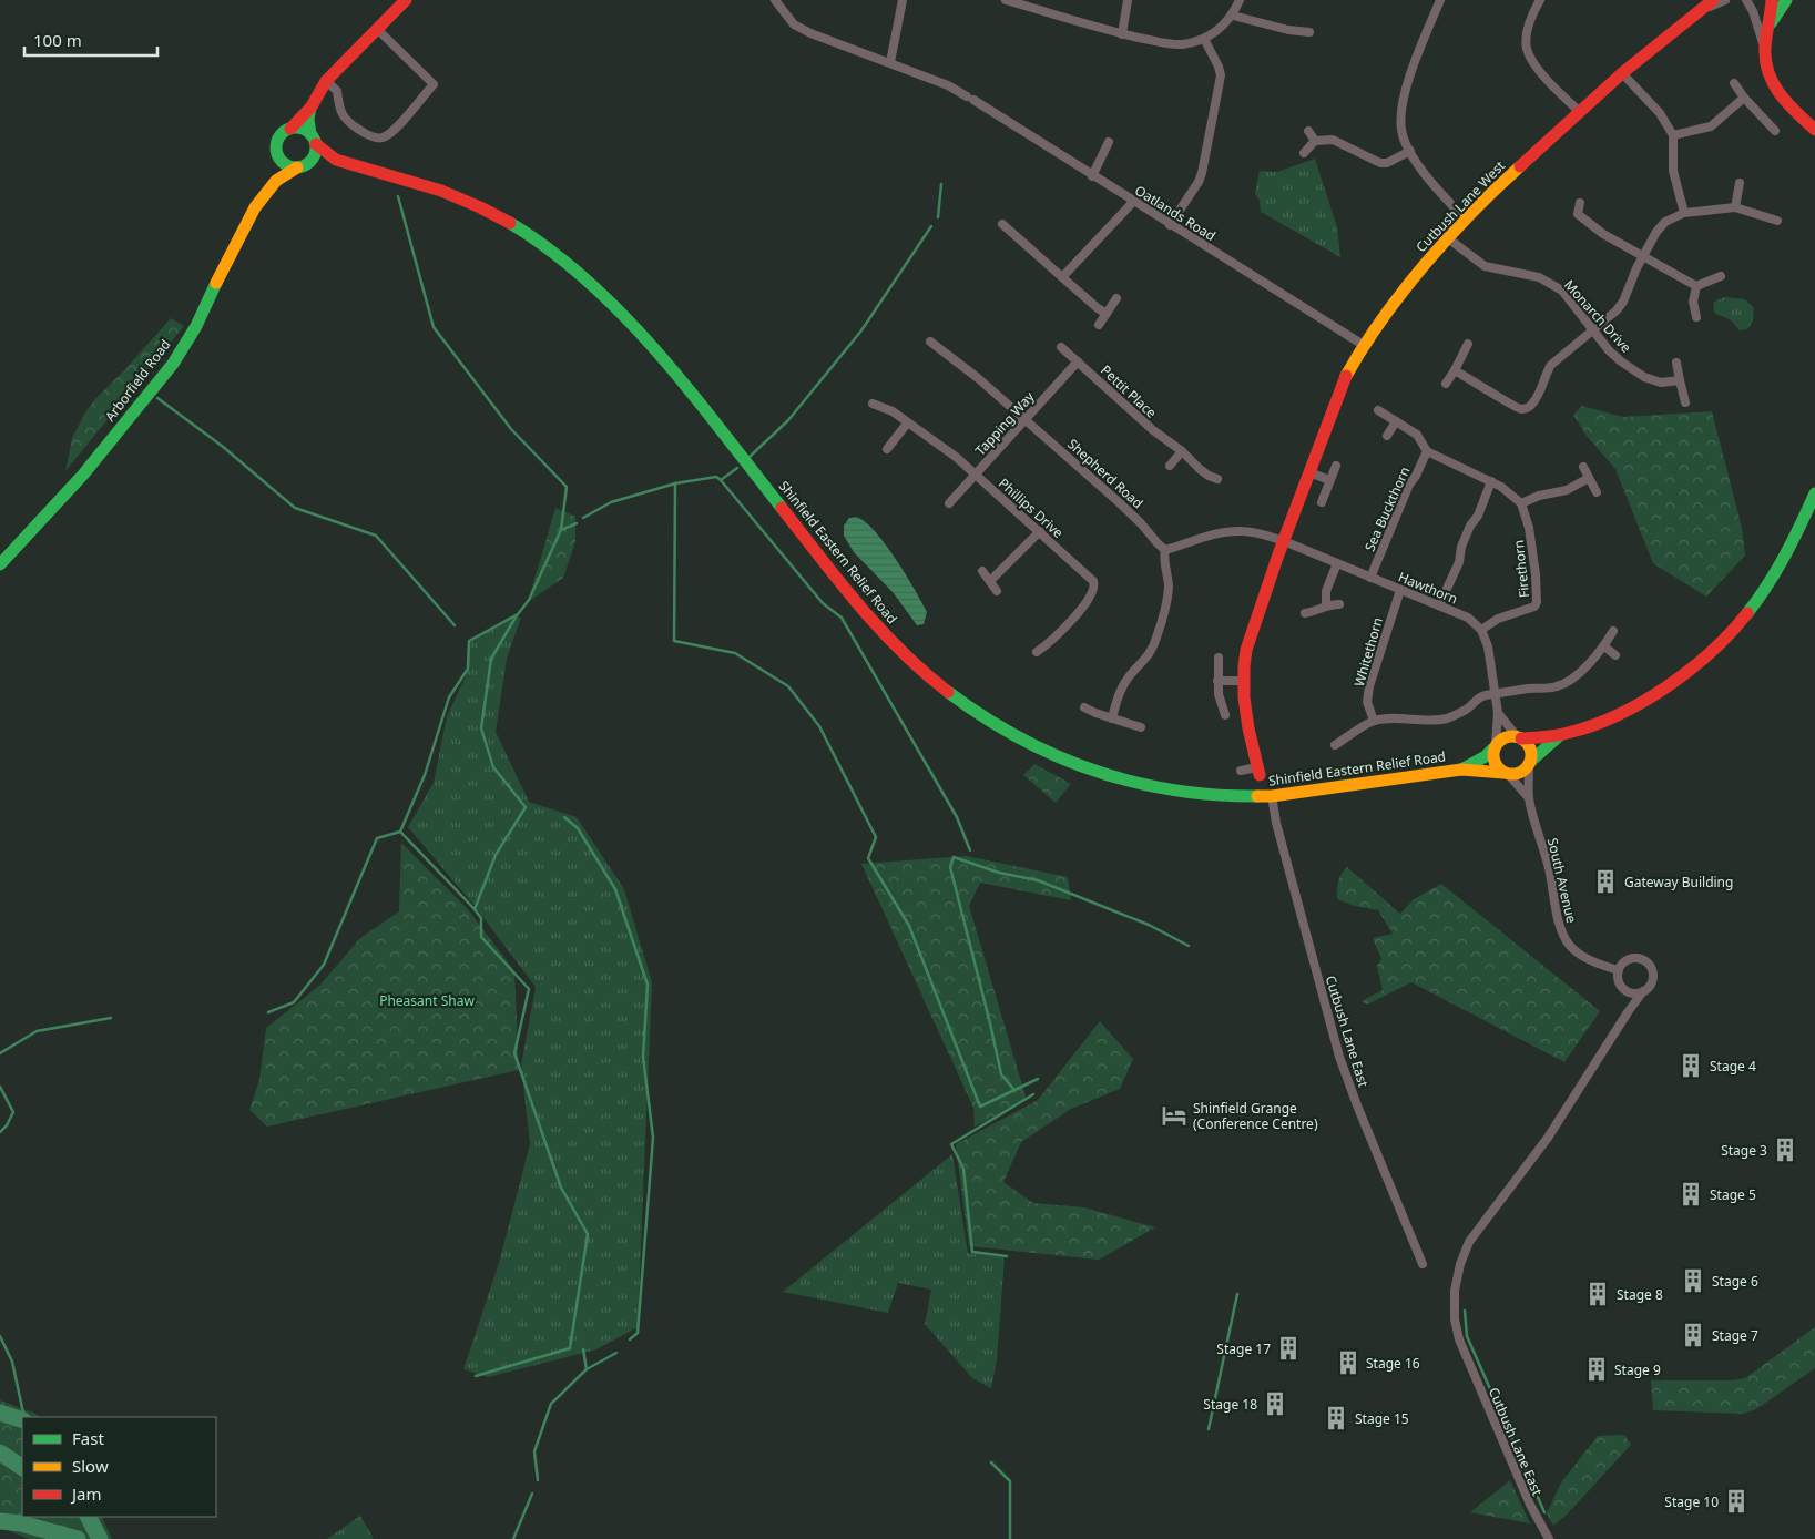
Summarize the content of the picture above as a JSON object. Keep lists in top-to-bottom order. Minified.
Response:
{"streets":{"main road":["Cutbush Lane West","Arborfield Road","Shinfield Eastern Relief Road"],"street":["Oatlands Road","Monarch Drive","Pettit Place","Tapping Way","Shepherd Road","Phillips Drive","Sea Buckthorn","Firethorn","Hawthorn","Whitethorn","South Avenue","Cutbush Lane East"]},"crossings":[["Cutbush Lane West","Oatlands Road"],["Cutbush Lane West","Monarch Drive"],["Cutbush Lane West","Hawthorn"],["Arborfield Road","Shinfield Eastern Relief Road"],["Pettit Place","Tapping Way"],["Tapping Way","Shepherd Road"],["Tapping Way","Phillips Drive"],["Sea Buckthorn","Hawthorn"],["Shinfield Eastern Relief Road","South Avenue"],["Shinfield Eastern Relief Road","Cutbush Lane East"],["Firethorn","Hawthorn"],["Hawthorn","Whitethorn"],["South Avenue","Cutbush Lane East"]],"parks":["Pheasant Shaw"],"places":{"building":["Gateway Building","Stage 4","Stage 3","Stage 5","Stage 6","Stage 8","Stage 7","Stage 17","Stage 16","Stage 9","Stage 18","Stage 15","Stage 10"],"hotel":["Shinfield Grange (Conference Centre)"]},"legend":["Fast","Slow","Jam"],"scale_bar":"100 m"}
